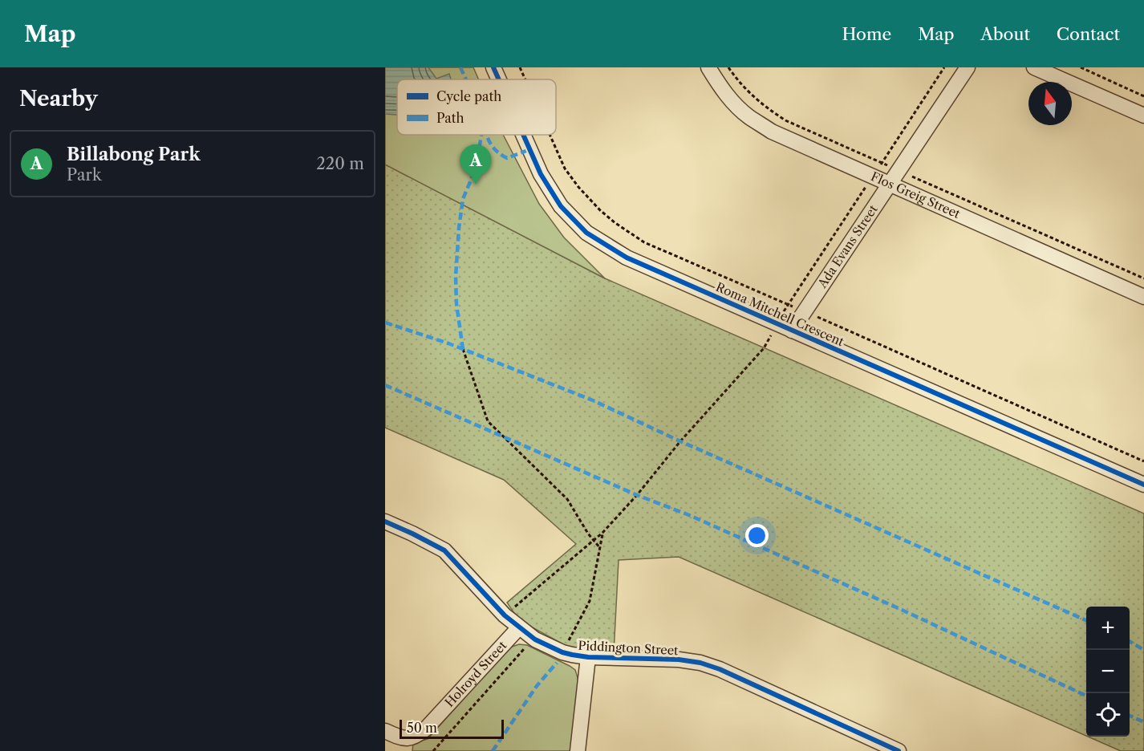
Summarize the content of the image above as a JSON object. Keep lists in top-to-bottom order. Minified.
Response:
{"streets":{"street":["Flos Greig Street","Ada Evans Street","Roma Mitchell Crescent","Piddington Street","Holroyd Street"]},"crossings":[["Flos Greig Street","Ada Evans Street"],["Ada Evans Street","Roma Mitchell Crescent"],["Piddington Street","Holroyd Street"]],"legend":["Cycle path","Path"],"scale_bar":"50 m","north":"top","page":{"header":"Map","nav":["Home","Map","About","Contact"],"heading":"Nearby","list":[{"mark":"A","name":"Billabong Park","note":"Park","value":"220 m"}],"pins":"A","map_buttons":["+","−"],"scale":"50 m"}}
